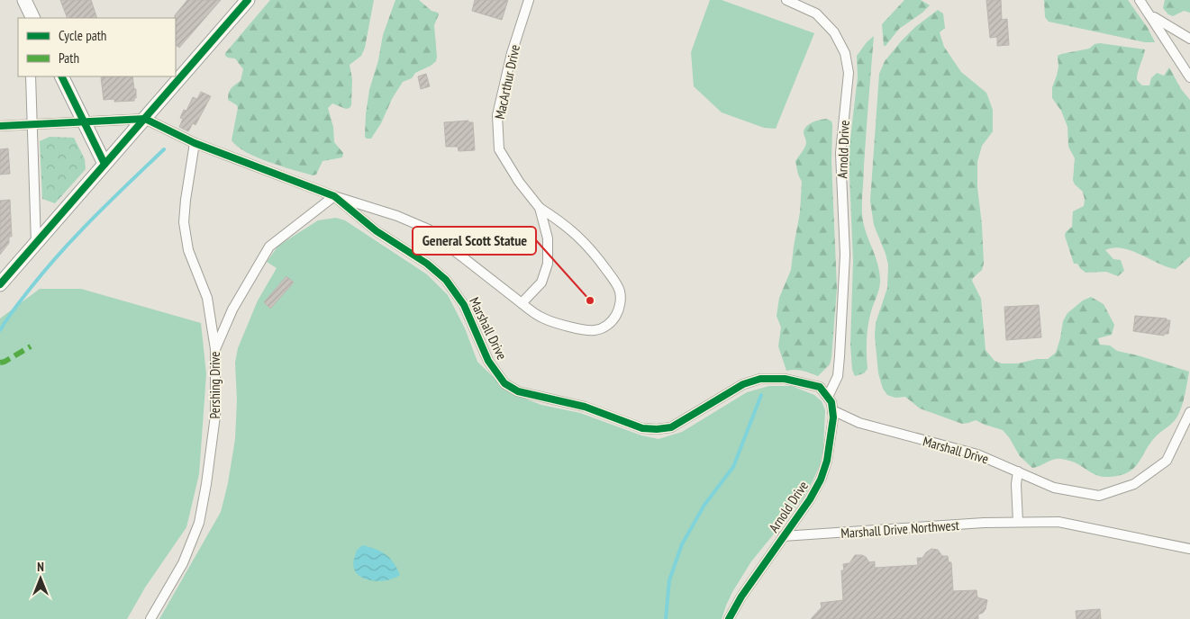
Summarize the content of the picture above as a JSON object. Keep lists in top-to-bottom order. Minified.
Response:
{"streets":{"street":["MacArthur Drive","Arnold Drive","Marshall Drive","Pershing Drive","Marshall Drive Northwest"]},"crossings":[["Arnold Drive","Marshall Drive"],["Arnold Drive","Marshall Drive Northwest"],["Marshall Drive","Pershing Drive"]],"places":["General Scott Statue"],"legend":["Cycle path","Path"],"north":"top"}
